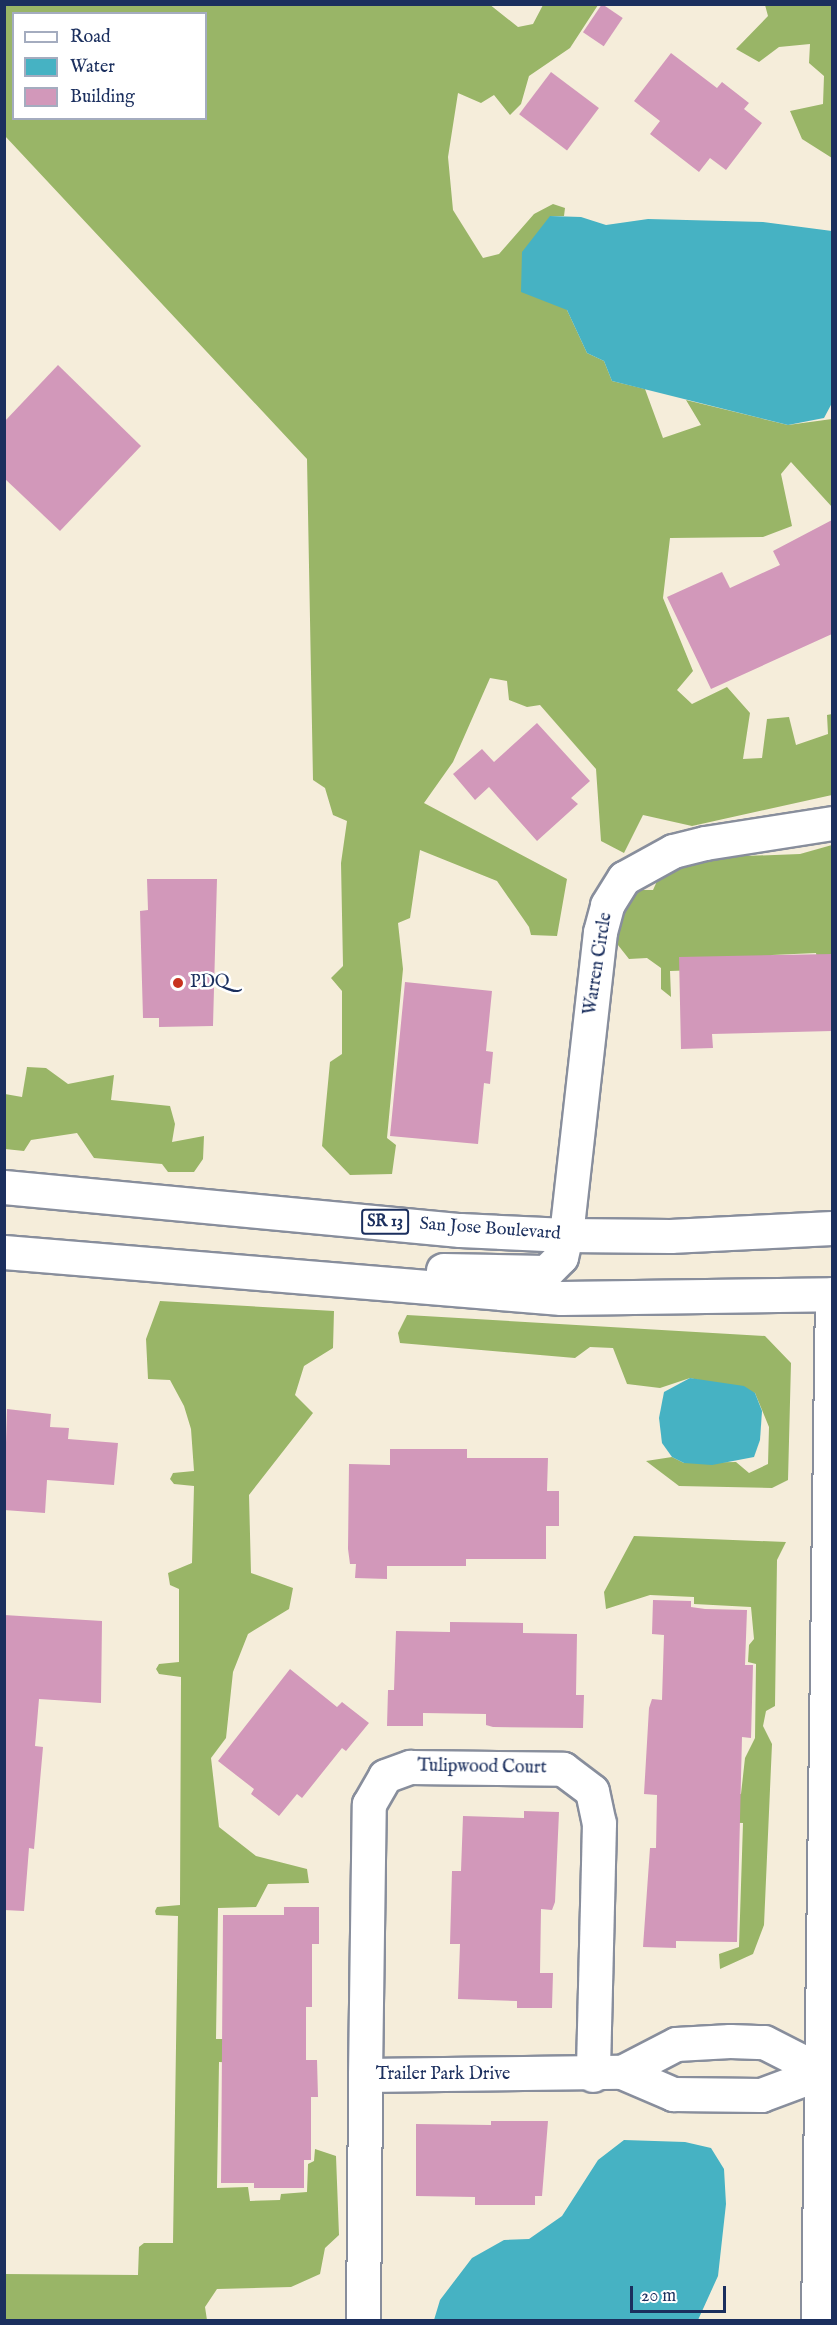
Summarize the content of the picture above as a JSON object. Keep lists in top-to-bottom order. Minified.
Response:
{"streets":{"street":["Warren Circle","SR 13","San Jose Boulevard","Tulipwood Court","Trailer Park Drive"]},"crossings":[["Warren Circle","San Jose Boulevard"],["Tulipwood Court","Trailer Park Drive"]],"places":["PDQ"],"legend":["Road","Water","Building"],"scale_bar":"20 m"}
